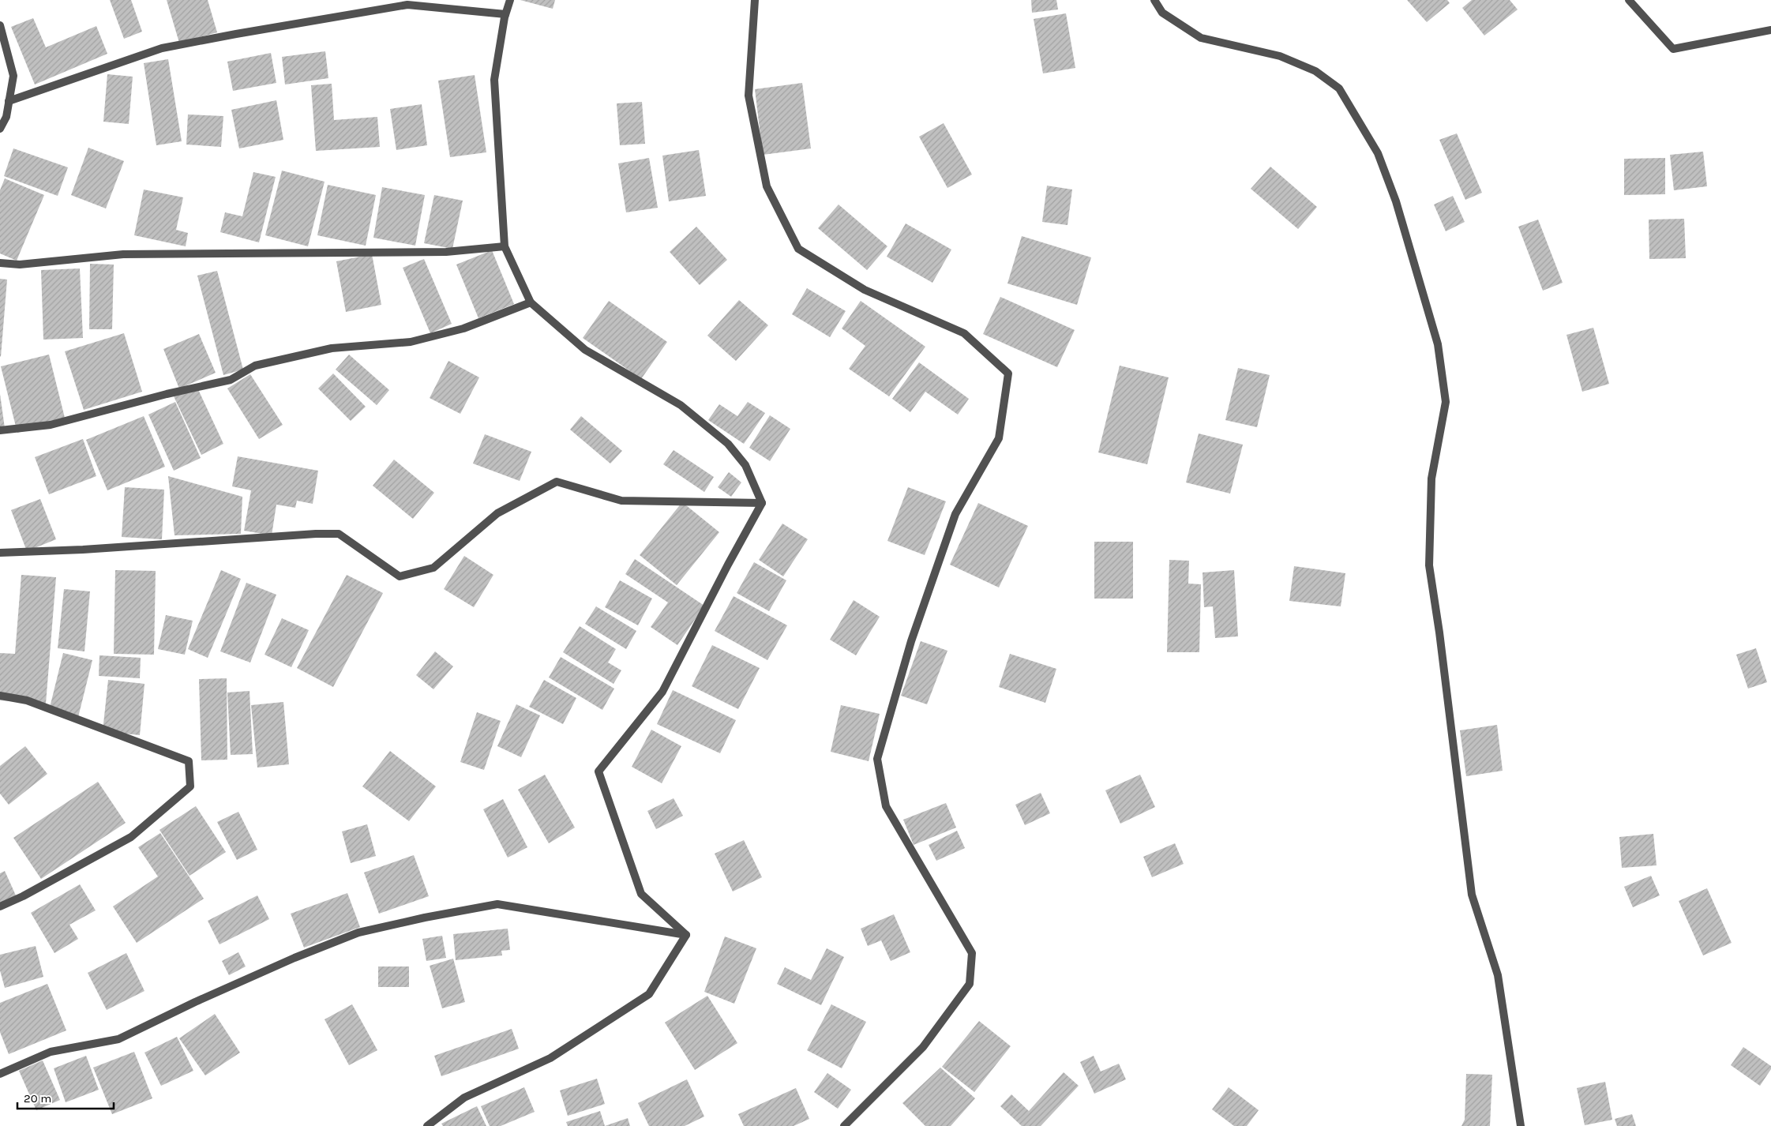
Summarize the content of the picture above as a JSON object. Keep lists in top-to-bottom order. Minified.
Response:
{"scale_bar":"20 m"}
